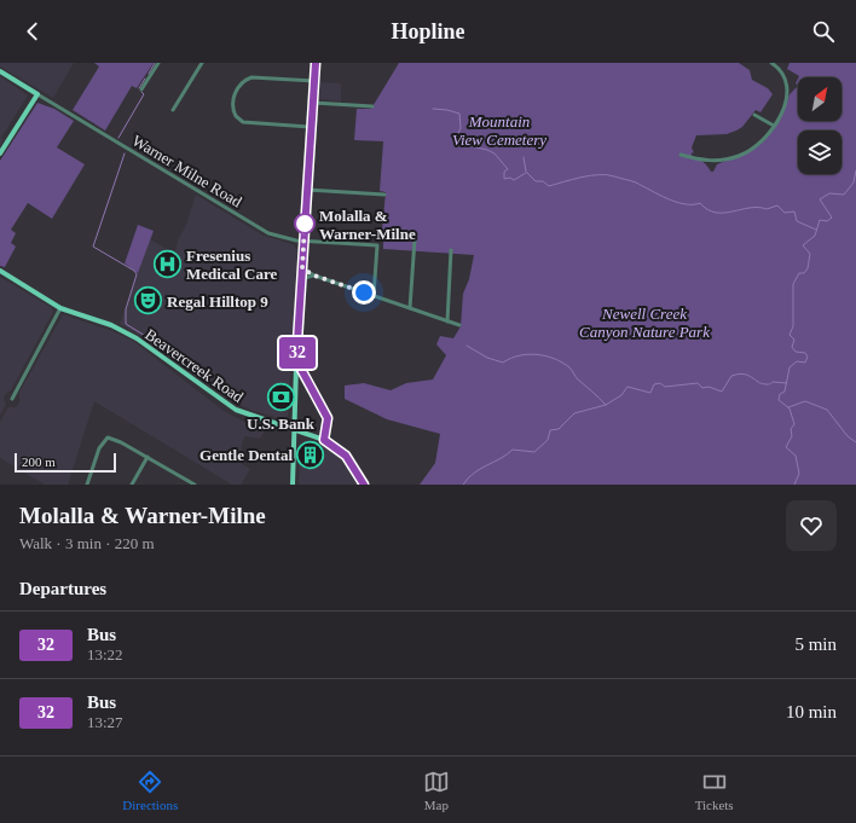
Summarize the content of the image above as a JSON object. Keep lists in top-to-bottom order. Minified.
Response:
{"streets":{"main road":["Warner Milne Road","Beavercreek Road"]},"parks":["Mountain View Cemetery","Newell Creek Canyon Nature Park"],"places":{"other":["Molalla & Warner-Milne"],"hospital":["Fresenius Medical Care"],"theatre":["Regal Hilltop 9"],"bank":["U.S. Bank"],"building":["Gentle Dental"]},"lines":["bus line 32"],"scale_bar":"200 m","north":"top right","page":{"header":"Hopline","on_map":"32","scale":"200 m","heading":[["Molalla & Warner-Milne","Walk · 3 min · 220 m"],"Departures"],"list":[{"mark":"32","name":"Bus","note":"13:22","value":"5 min"},{"mark":"32","name":"Bus","note":"13:27","value":"10 min"}],"tabs":["Directions","Map","Tickets"]}}
